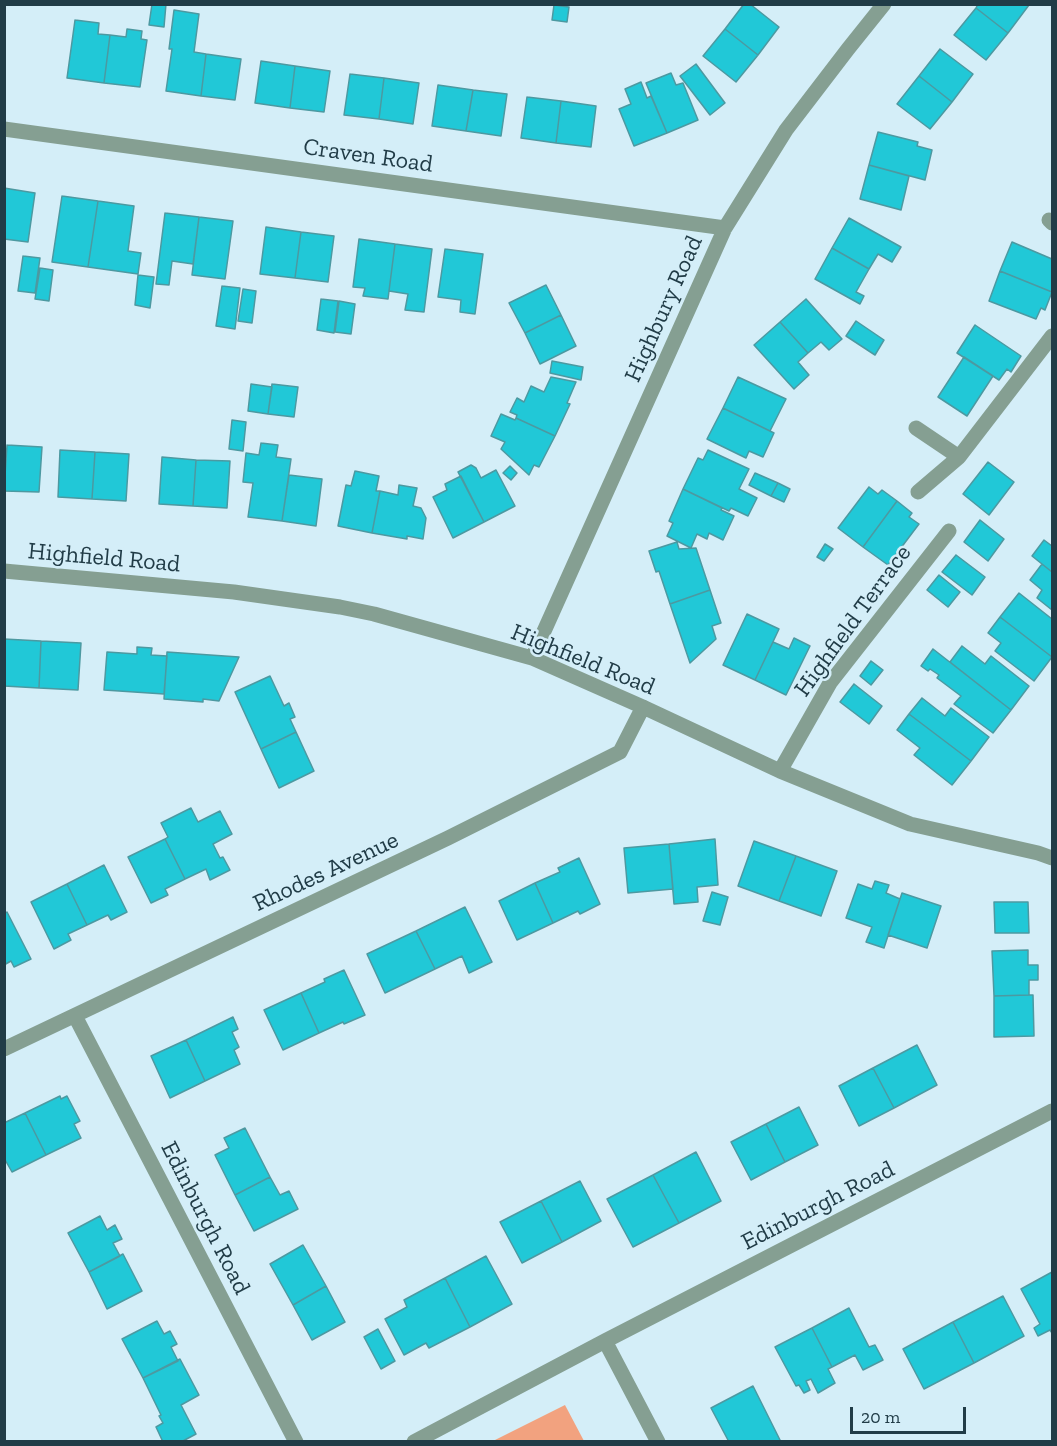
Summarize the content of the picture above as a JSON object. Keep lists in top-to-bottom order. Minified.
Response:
{"streets":{"street":["Craven Road","Highbury Road","Highfield Road","Highfield Terrace","Rhodes Avenue","Edinburgh Road"]},"crossings":[["Craven Road","Highbury Road"],["Highbury Road","Highfield Road"],["Highfield Road","Highfield Terrace"],["Highfield Road","Rhodes Avenue"],["Rhodes Avenue","Edinburgh Road"]],"scale_bar":"20 m"}
